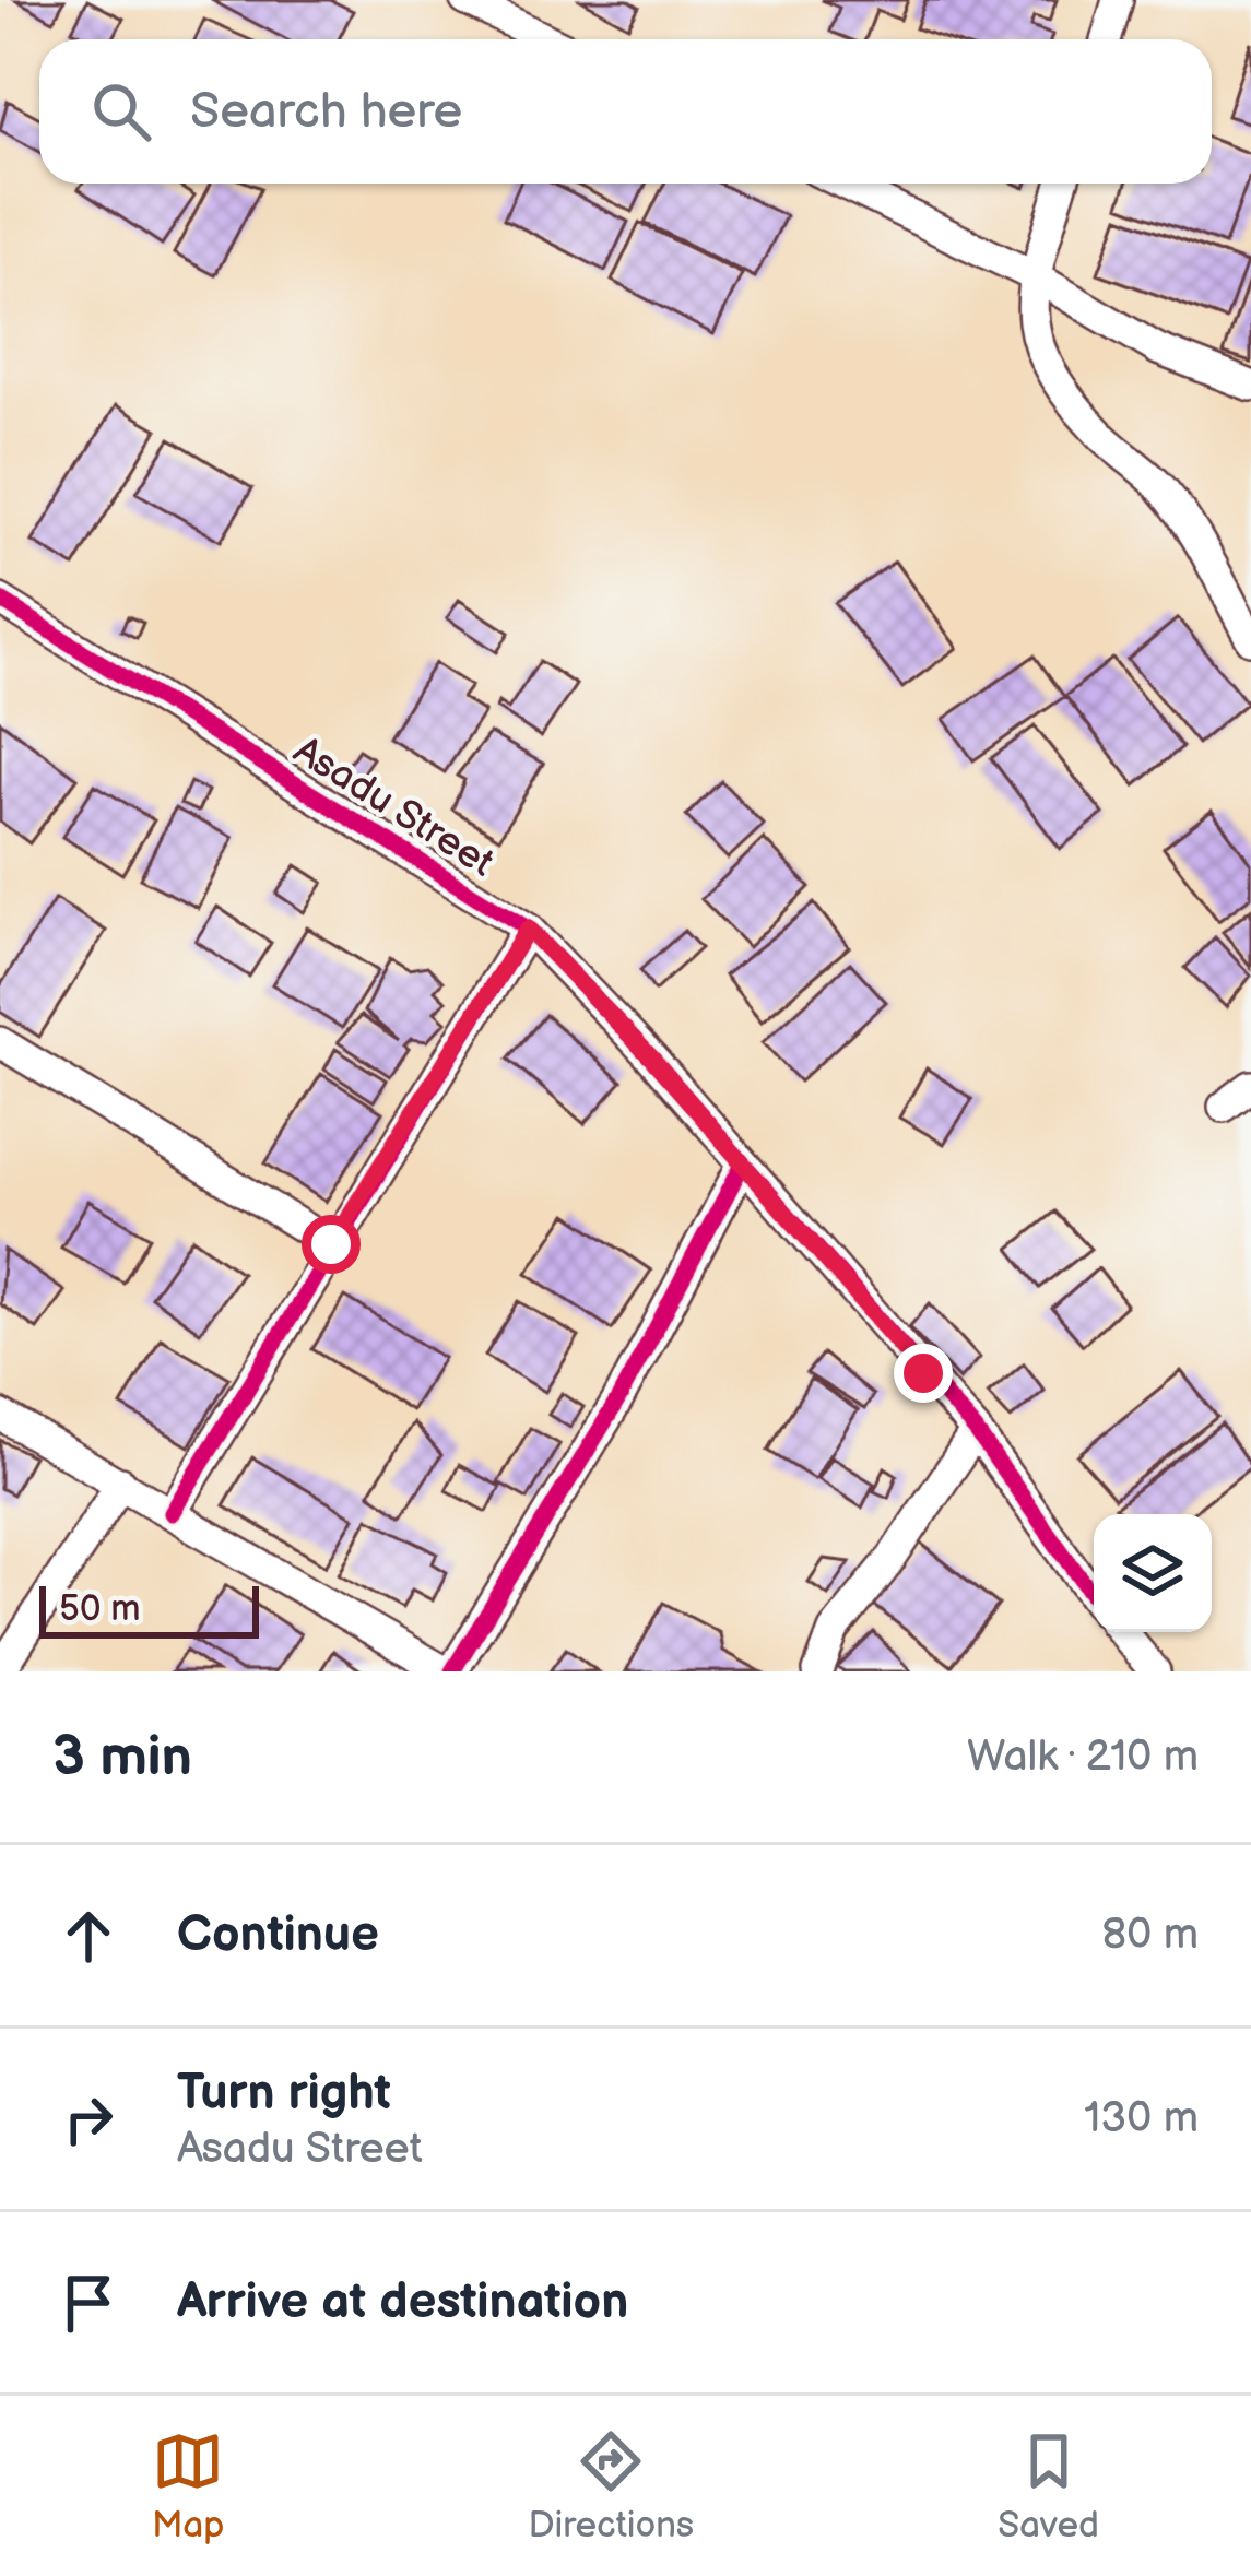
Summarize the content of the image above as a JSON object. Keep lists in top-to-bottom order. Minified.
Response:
{"streets":{"street":["Asadu Street"]},"scale_bar":"50 m","page":{"search":"Search here","scale":"50 m","heading":["3 min","Walk · 210 m"],"list":[["Continue","80 m"],["Turn right","Asadu Street","130 m"],"Arrive at destination"],"nav":["Map","Directions","Saved"]}}
